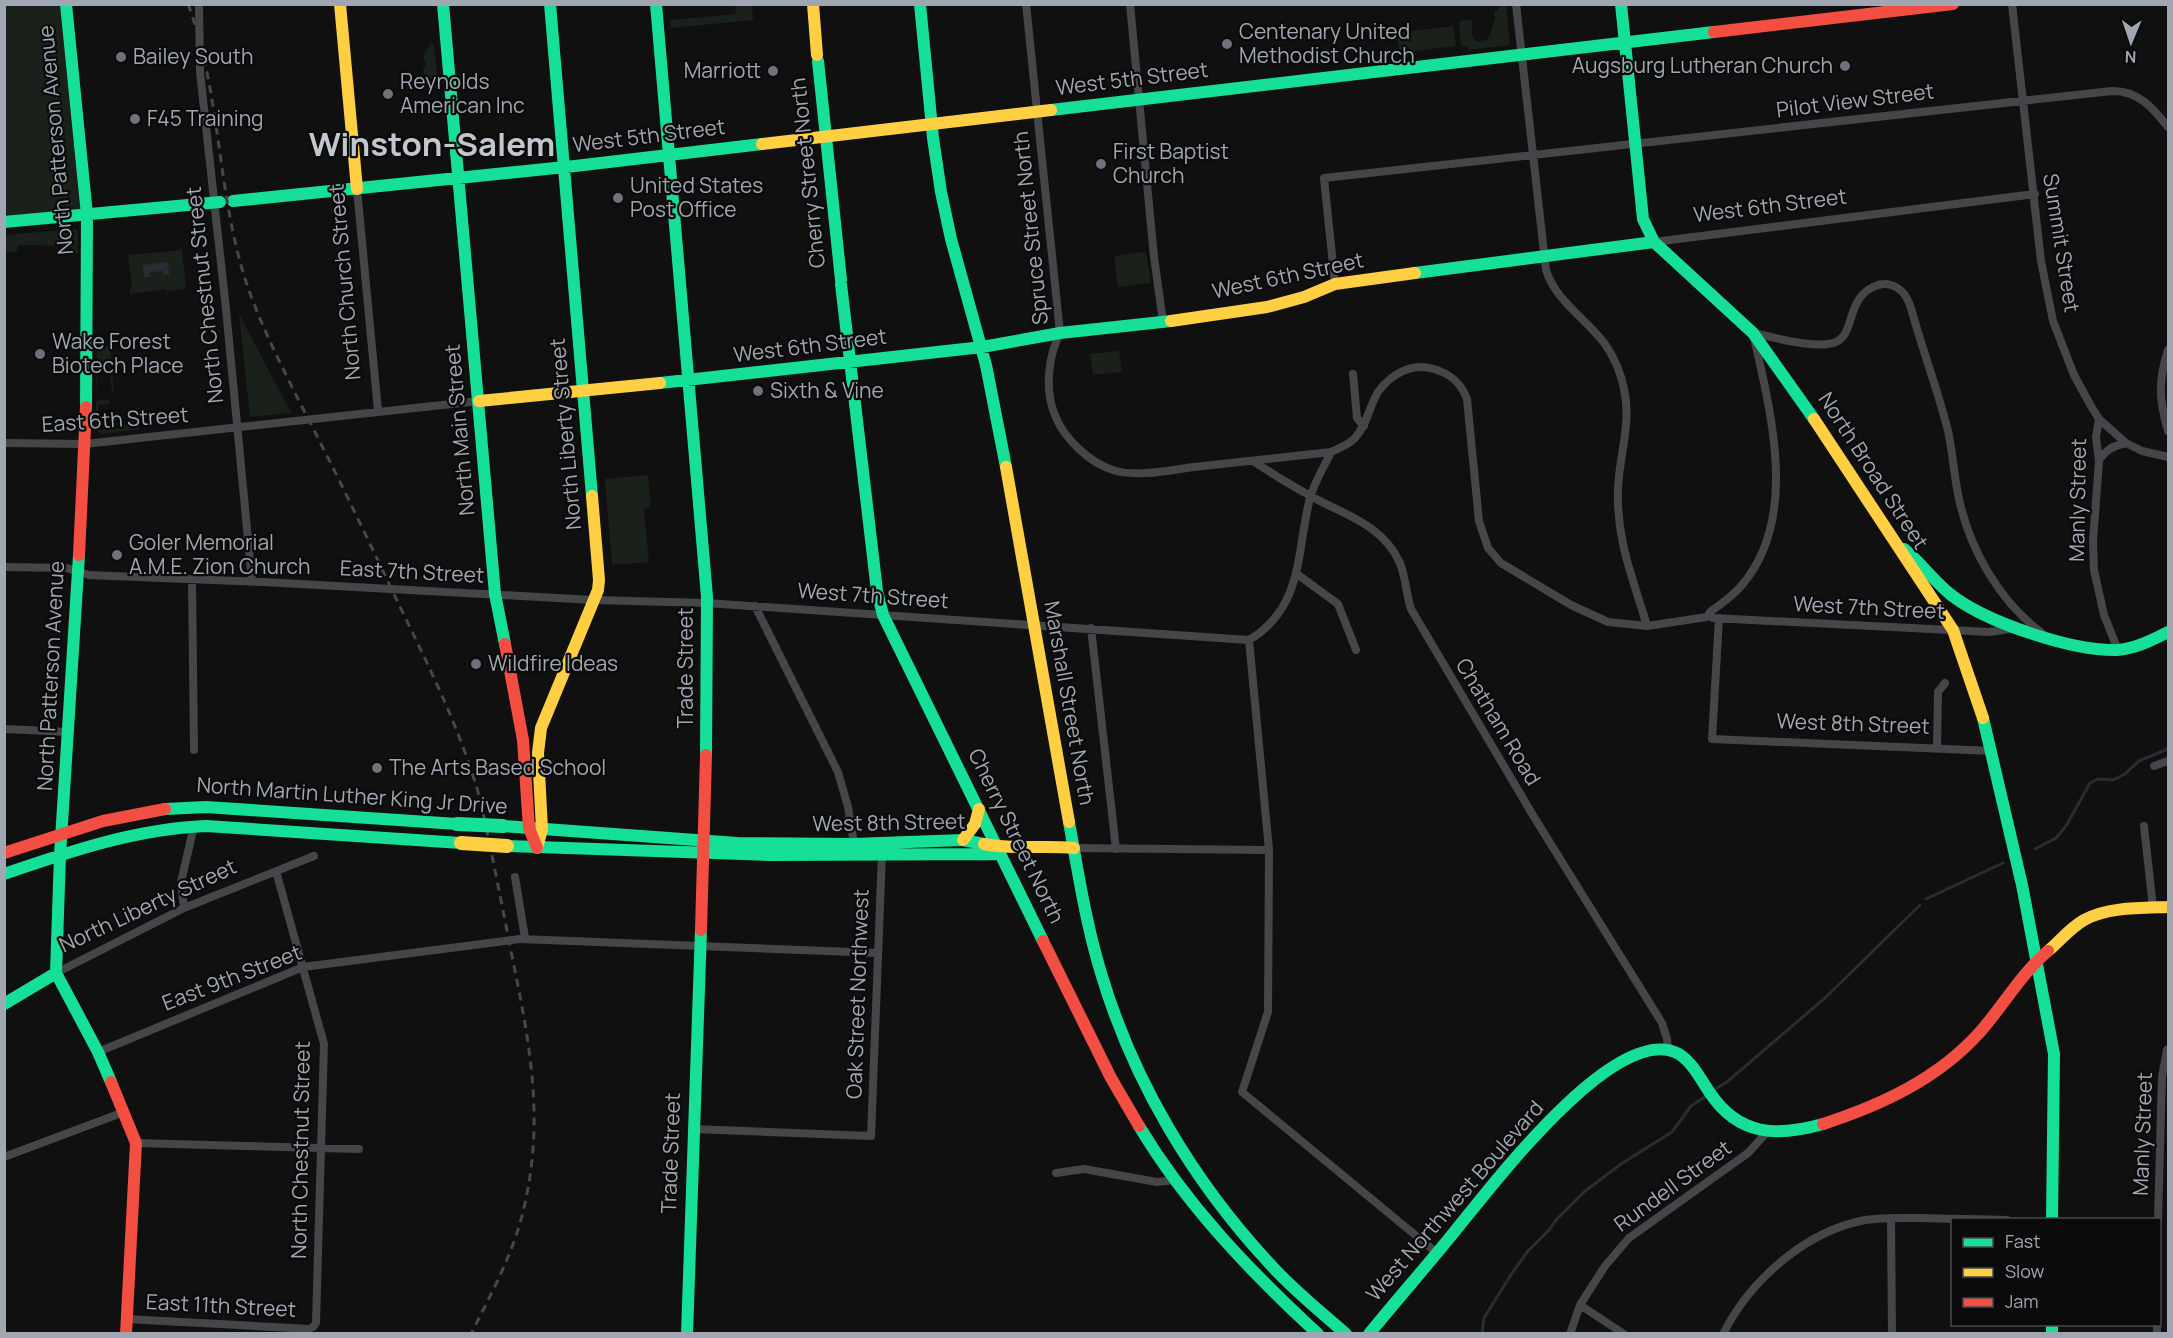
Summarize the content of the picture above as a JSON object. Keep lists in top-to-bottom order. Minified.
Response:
{"streets":{"main road":["West 5th Street","North Patterson Avenue","Cherry Street North","West 6th Street","North Church Street","North Main Street","North Liberty Street","North Broad Street","Trade Street","Marshall Street North","West 8th Street","North Martin Luther King Jr Drive","West Northwest Boulevard"],"street":["Pilot View Street","Spruce Street North","Summit Street","North Chestnut Street","East 6th Street","Manly Street","East 7th Street","West 7th Street","Chatham Road","East 9th Street","Oak Street Northwest","Rundell Street","East 11th Street"]},"crossings":[["West 5th Street","North Patterson Avenue"],["West 5th Street","Cherry Street North"],["West 5th Street","Spruce Street North"],["West 5th Street","North Church Street"],["West 5th Street","North Chestnut Street"],["West 5th Street","North Main Street"],["West 5th Street","North Liberty Street"],["West 5th Street","North Broad Street"],["West 5th Street","Trade Street"],["West 5th Street","Marshall Street North"],["Pilot View Street","West 6th Street"],["Pilot View Street","Summit Street"],["Pilot View Street","North Broad Street"],["North Patterson Avenue","East 6th Street"],["North Patterson Avenue","North Liberty Street"],["North Patterson Avenue","East 7th Street"],["North Patterson Avenue","North Martin Luther King Jr Drive"],["North Patterson Avenue","East 9th Street"],["North Patterson Avenue","East 11th Street"],["Cherry Street North","West 6th Street"],["Cherry Street North","West 7th Street"],["Cherry Street North","West 8th Street"],["West 6th Street","Spruce Street North"],["West 6th Street","Summit Street"],["West 6th Street","East 6th Street"],["West 6th Street","North Main Street"],["West 6th Street","North Liberty Street"],["West 6th Street","North Broad Street"],["West 6th Street","Trade Street"],["West 6th Street","Marshall Street North"],["Spruce Street North","Chatham Road"],["Summit Street","Manly Street"],["North Church Street","East 6th Street"],["North Chestnut Street","East 6th Street"],["North Chestnut Street","North Liberty Street"],["North Chestnut Street","East 7th Street"],["North Chestnut Street","East 9th Street"],["North Chestnut Street","East 11th Street"],["East 6th Street","North Main Street"],["North Main Street","North Liberty Street"],["North Main Street","East 7th Street"],["North Main Street","West 7th Street"],["North Main Street","North Martin Luther King Jr Drive"],["North Liberty Street","West 7th Street"],["North Liberty Street","North Martin Luther King Jr Drive"],["North Broad Street","West 7th Street"],["North Broad Street","West 8th Street"],["East 7th Street","West 7th Street"],["West 7th Street","Trade Street"],["West 7th Street","Marshall Street North"],["West 7th Street","West 8th Street"],["Trade Street","West 8th Street"],["Trade Street","North Martin Luther King Jr Drive"],["Trade Street","East 9th Street"],["Trade Street","Oak Street Northwest"],["Marshall Street North","West 8th Street"],["Chatham Road","West Northwest Boulevard"],["West 8th Street","North Martin Luther King Jr Drive"],["West 8th Street","Oak Street Northwest"],["East 9th Street","Oak Street Northwest"]],"districts":["Winston-Salem"],"places":["Centenary United Methodist Church","Bailey South","Augsburg Lutheran Church","Marriott","Reynolds American Inc","F45 Training","First Baptist Church","United States Post Office","Wake Forest Biotech Place","Sixth & Vine","Goler Memorial A.M.E. Zion Church","Wildfire Ideas","The Arts Based School"],"legend":["Fast","Slow","Jam"],"north":"bottom"}
